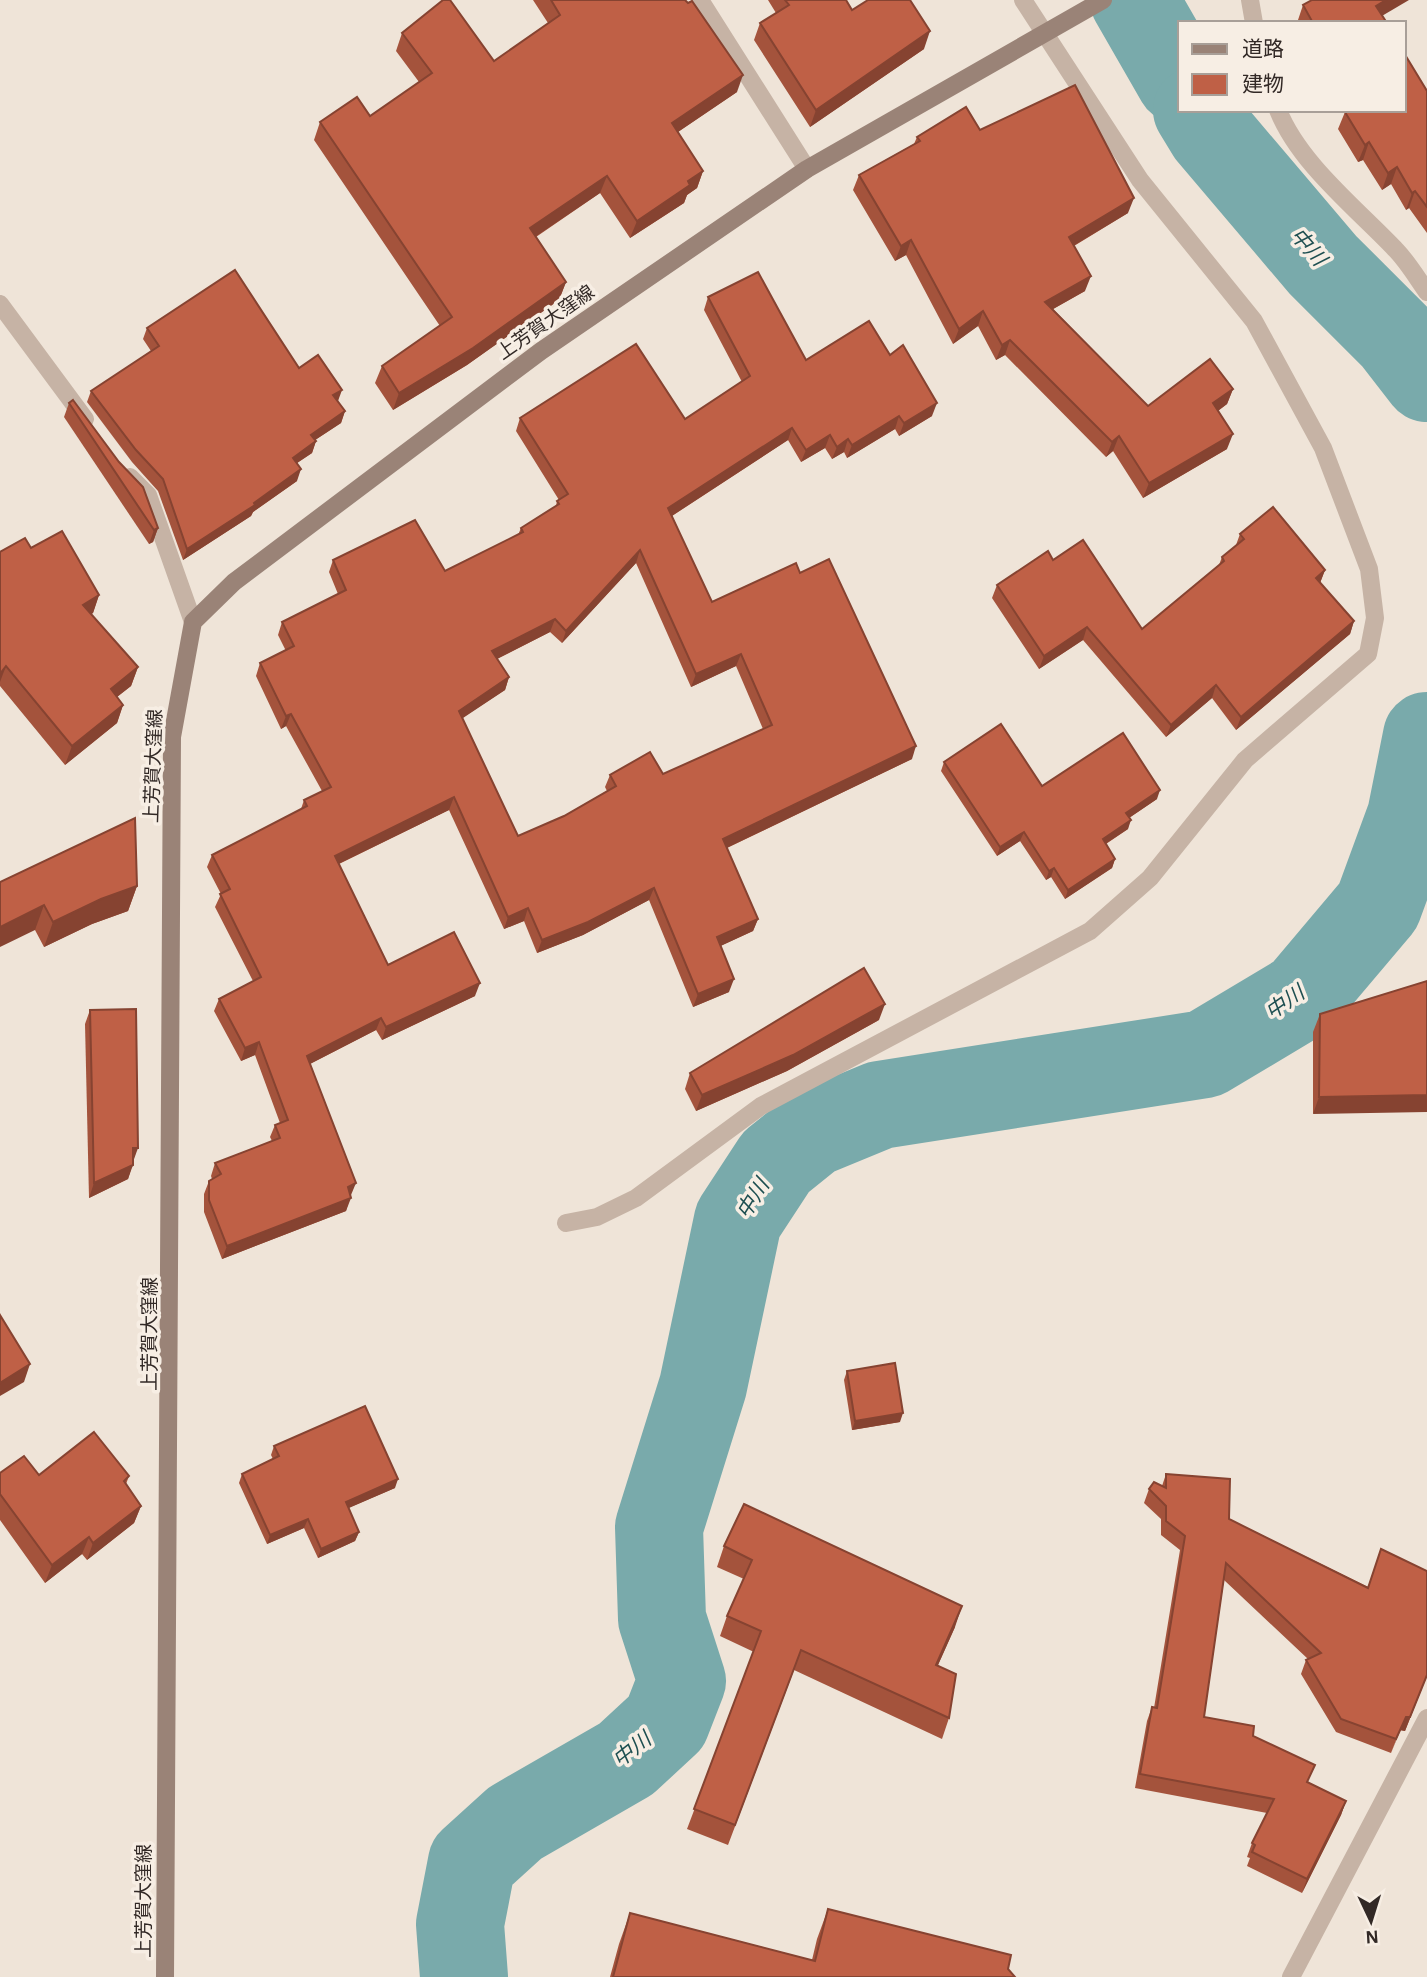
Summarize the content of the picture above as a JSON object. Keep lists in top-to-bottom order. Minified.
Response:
{"streets":{"main road":["上芳賀大窪線"]},"water":["中川"],"legend":["道路","建物"],"north":"bottom"}
